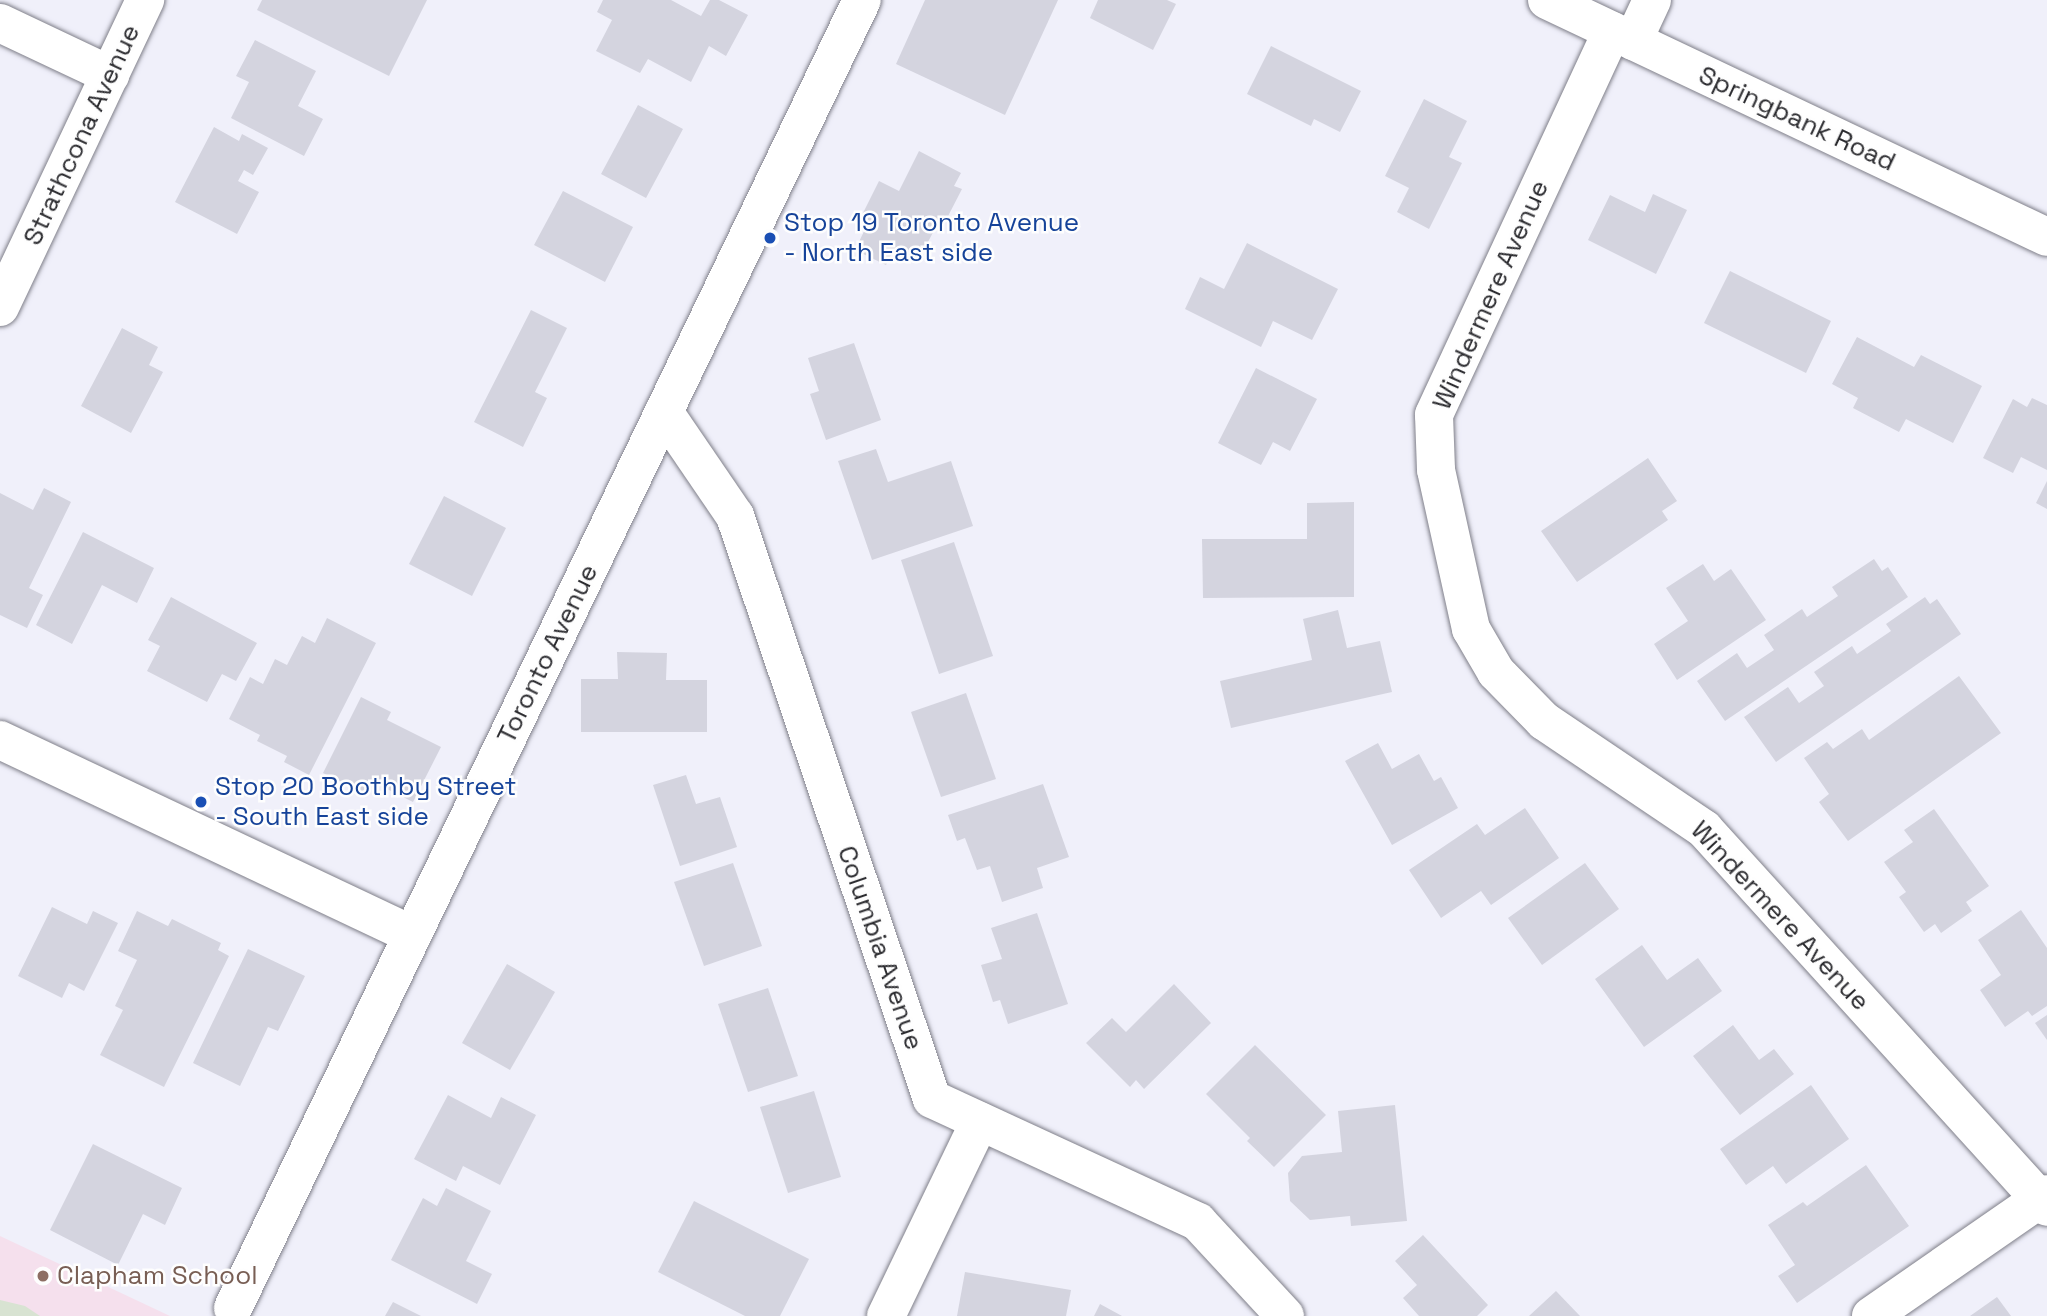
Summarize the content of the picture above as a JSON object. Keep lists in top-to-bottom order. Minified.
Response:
{"streets":{"street":["Springbank Road","Strathcona Avenue","Windermere Avenue","Toronto Avenue","Columbia Avenue"]},"crossings":[["Springbank Road","Windermere Avenue"],["Toronto Avenue","Columbia Avenue"]],"places":["Stop 19 Toronto Avenue - North East side","Stop 20 Boothby Street - South East side","Clapham School"]}
